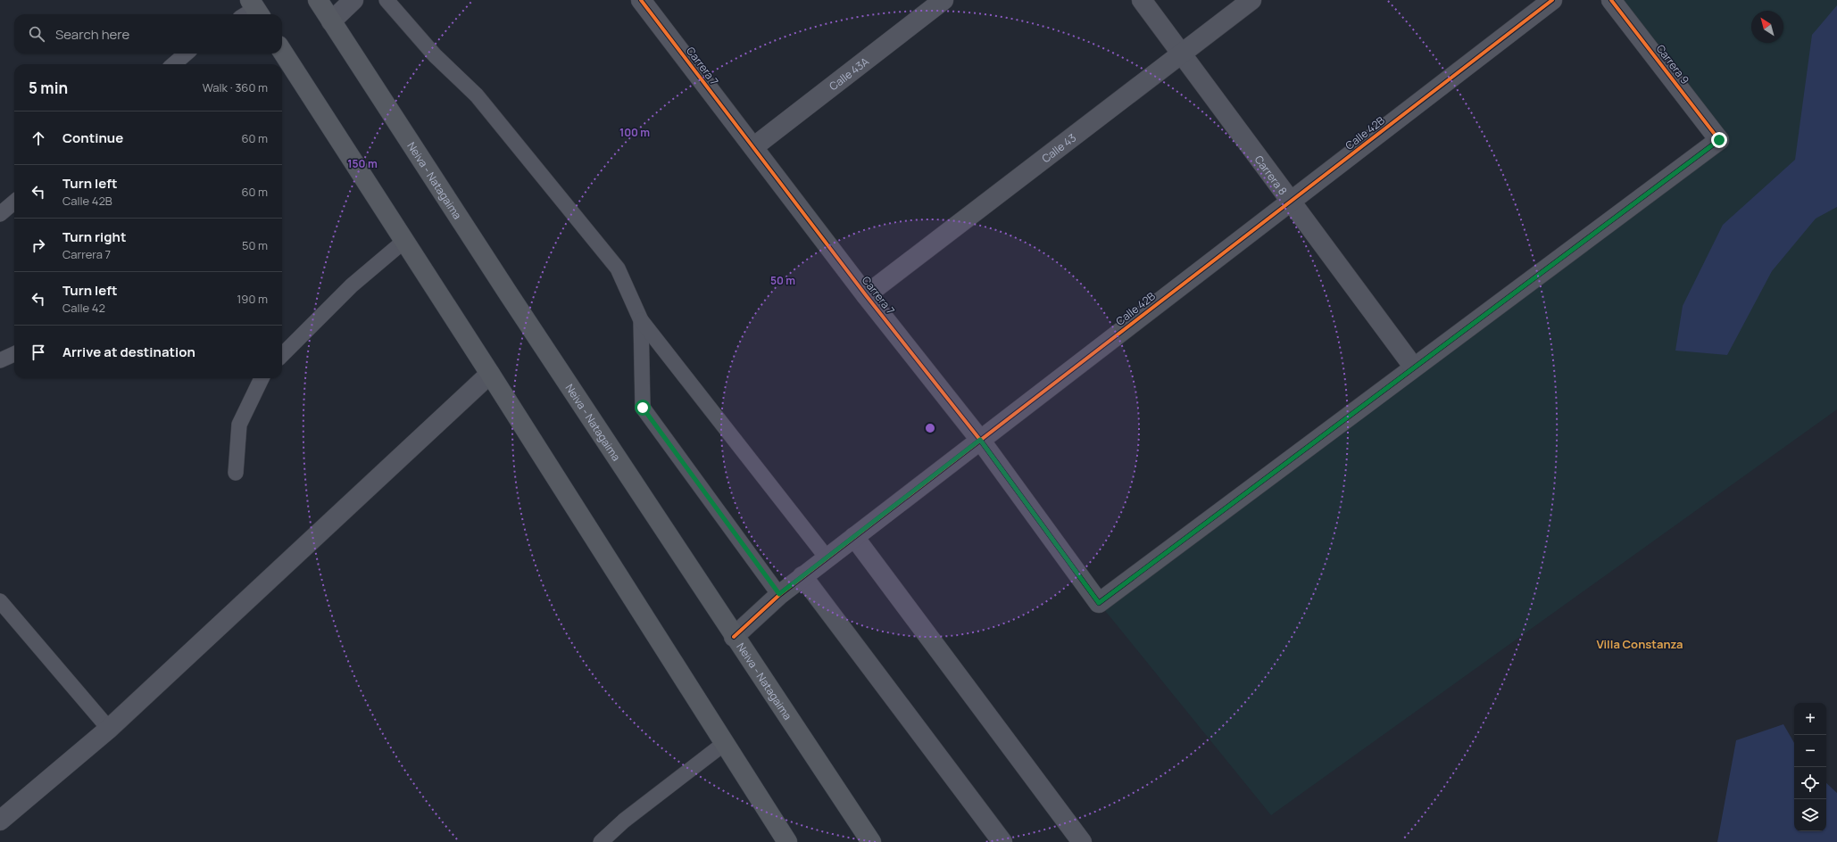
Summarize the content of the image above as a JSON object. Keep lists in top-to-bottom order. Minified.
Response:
{"streets":{"highway":["Neiva - Natagaima"],"street":["Carrera 9","Carrera 7","Calle 43A","Calle 42B","Calle 43","Carrera 8"]},"crossings":[["Carrera 9","Carrera 7"],["Carrera 9","Carrera 8"],["Carrera 7","Calle 43A"],["Carrera 7","Calle 42B"],["Carrera 7","Calle 43"],["Carrera 7","Carrera 8"],["Calle 42B","Carrera 8"],["Calle 42B","Neiva - Natagaima"],["Calle 43","Carrera 8"]],"districts":["Villa Constanza"],"north":"top left","page":{"search":"Search here","heading":["5 min","Walk · 360 m"],"list":[["Continue","60 m"],["Turn left","Calle 42B","60 m"],["Turn right","Carrera 7","50 m"],["Turn left","Calle 42","190 m"],"Arrive at destination"],"map_buttons":["+","−"]},"rings":["100 m","150 m","50 m"]}
